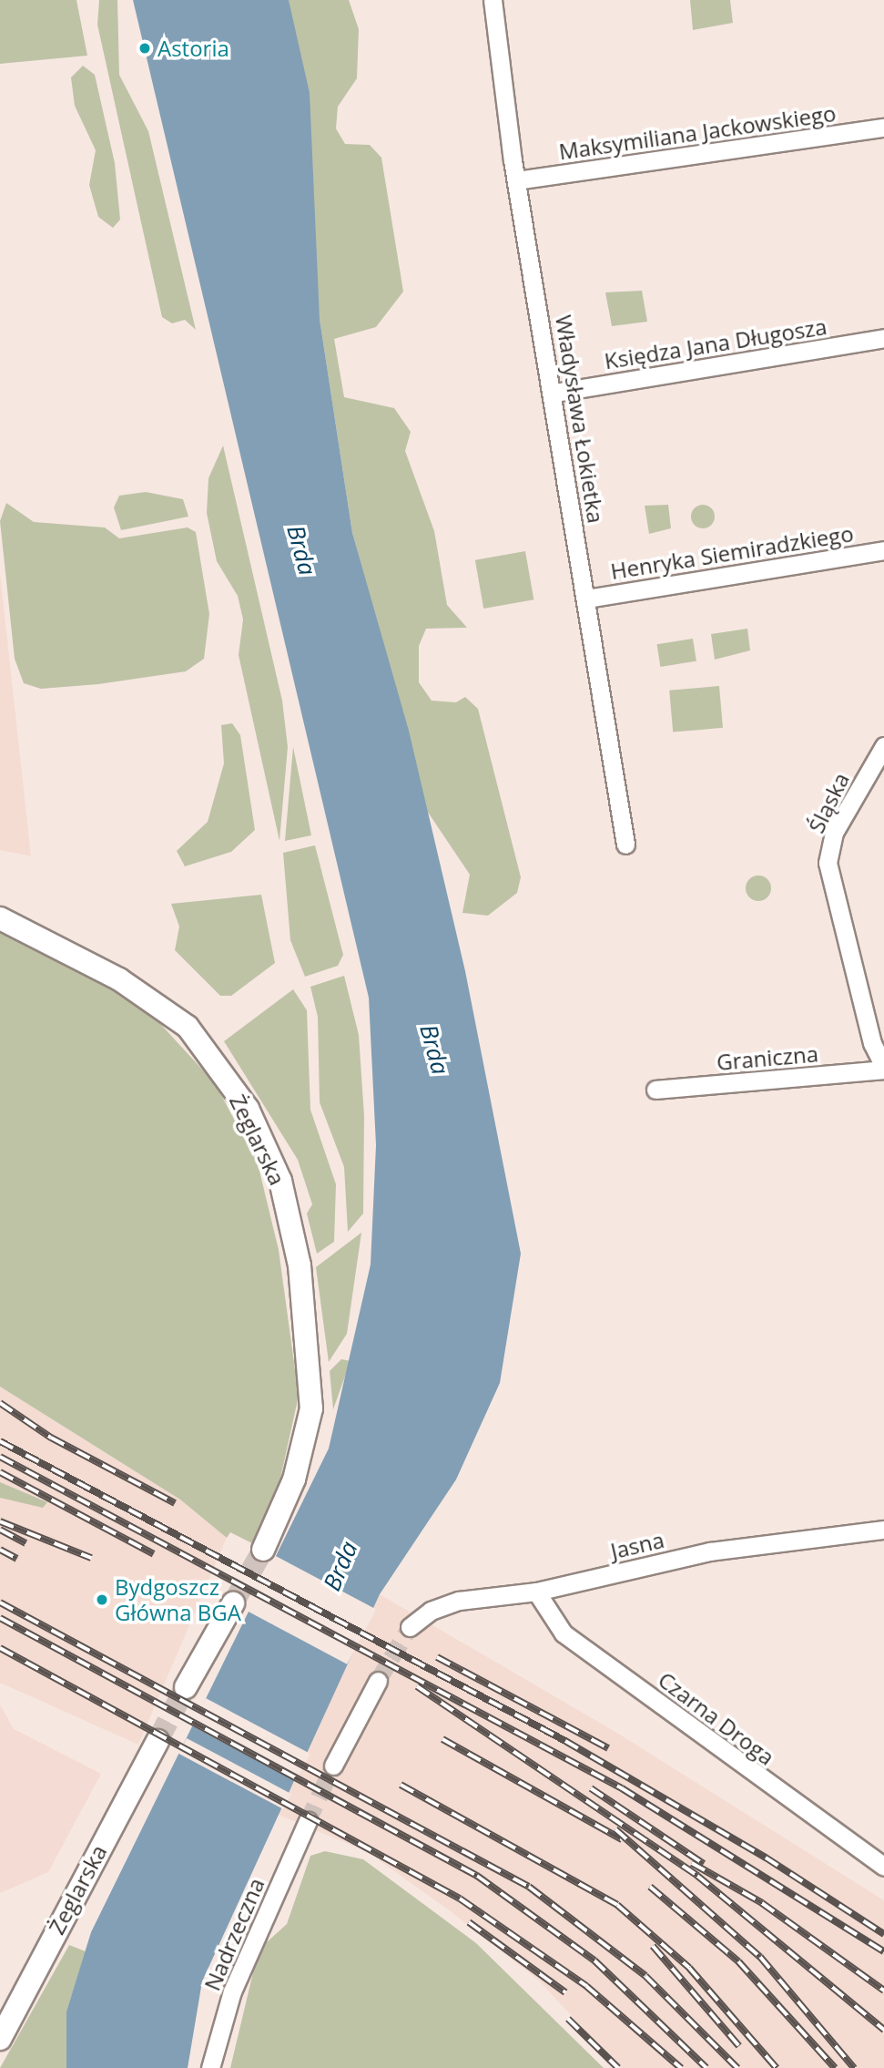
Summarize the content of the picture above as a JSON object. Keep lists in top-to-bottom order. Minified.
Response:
{"streets":{"street":["Maksymiliana Jackowskiego","Księdza Jana Długosza","Władysława Łokietka","Henryka Siemiradzkiego","Śląska","Graniczna","Żeglarska","Jasna","Czarna Droga","Nadrzeczna"]},"crossings":[["Maksymiliana Jackowskiego","Władysława Łokietka"],["Księdza Jana Długosza","Władysława Łokietka"],["Władysława Łokietka","Henryka Siemiradzkiego"],["Śląska","Graniczna"],["Jasna","Czarna Droga"]],"water":["Brda"],"places":["Astoria","Bydgoszcz Główna BGA"]}
